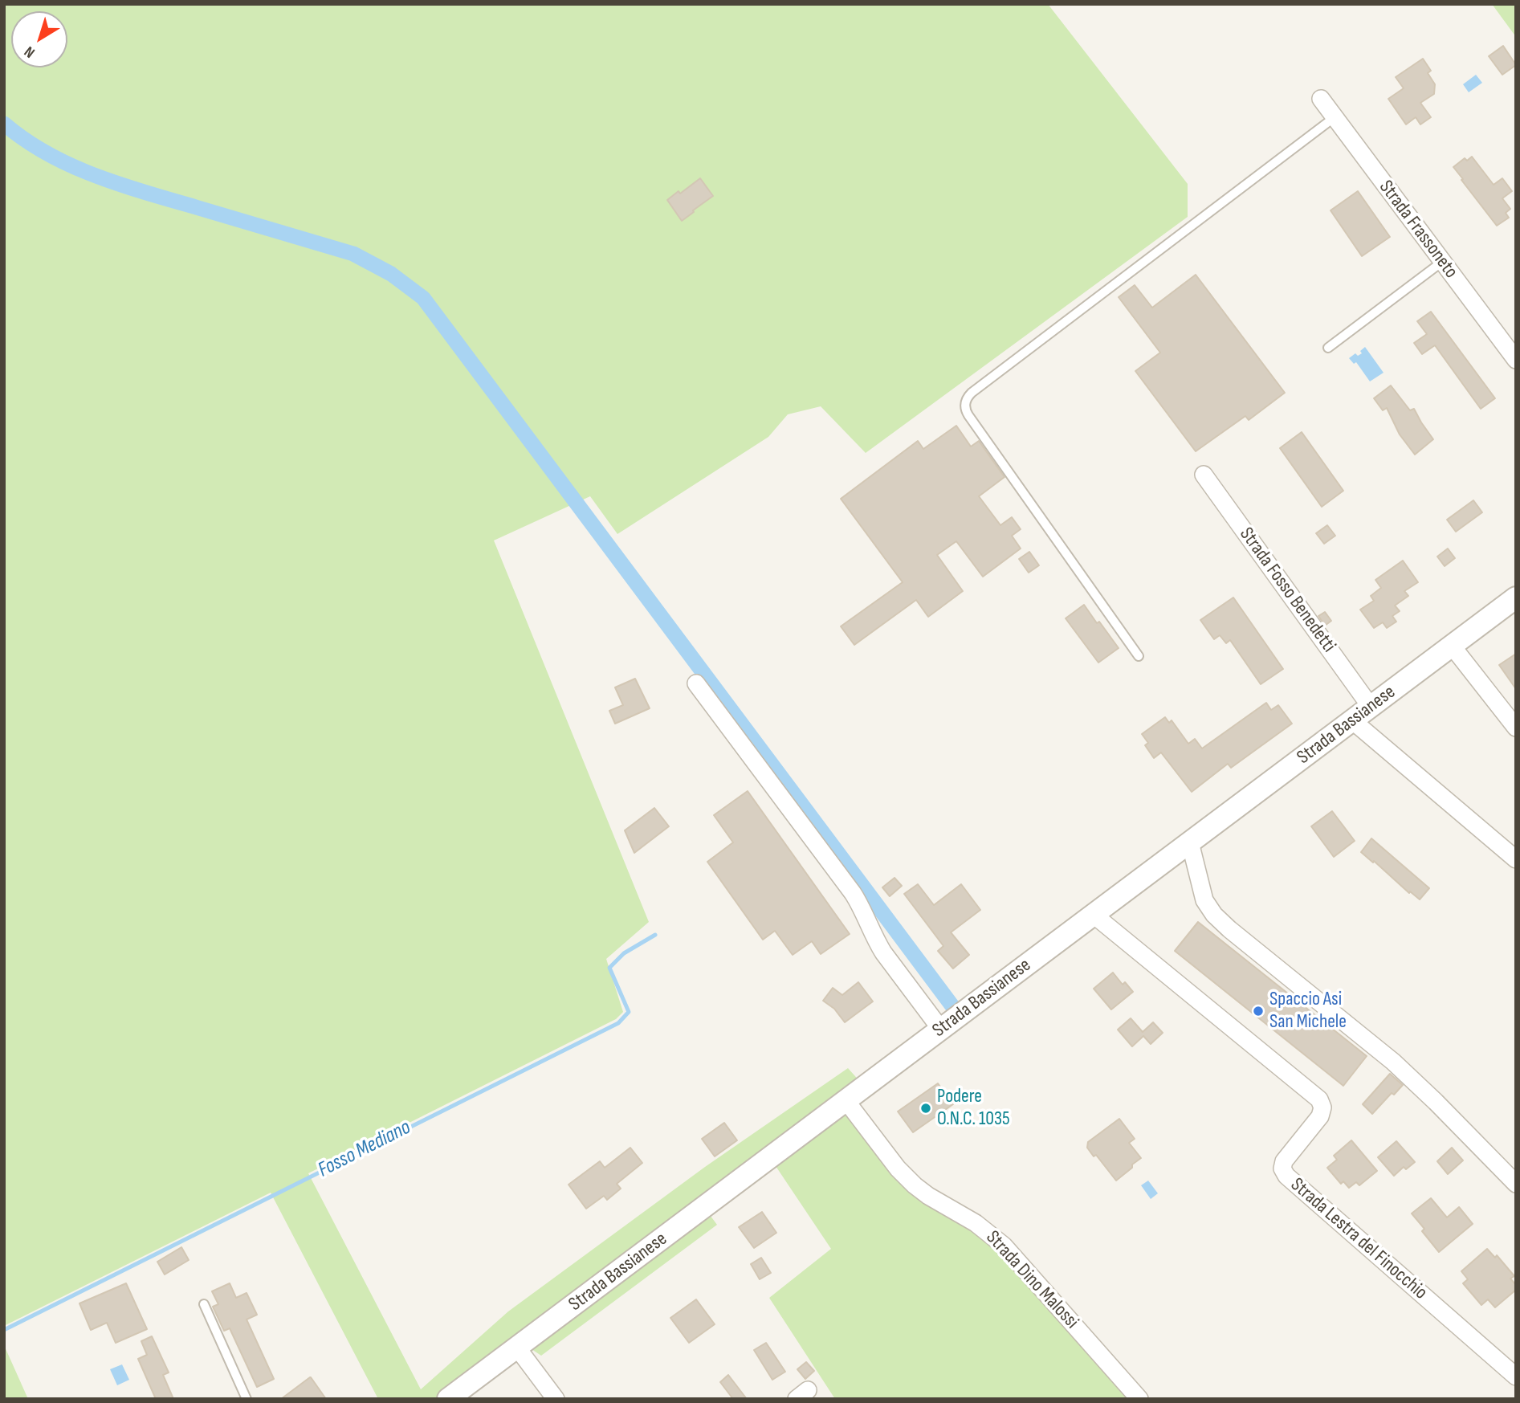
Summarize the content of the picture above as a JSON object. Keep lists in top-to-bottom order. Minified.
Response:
{"streets":{"street":["Strada Frassoneto","Strada Fosso Benedetti","Strada Bassianese","Strada Lestra del Finocchio","Strada Dino Malossi"]},"crossings":[["Strada Fosso Benedetti","Strada Bassianese"],["Strada Bassianese","Strada Lestra del Finocchio"],["Strada Bassianese","Strada Dino Malossi"]],"water":["Fosso Mediano"],"places":["Spaccio Asi San Michele","Podere O.N.C. 1035"],"north":"bottom left"}
